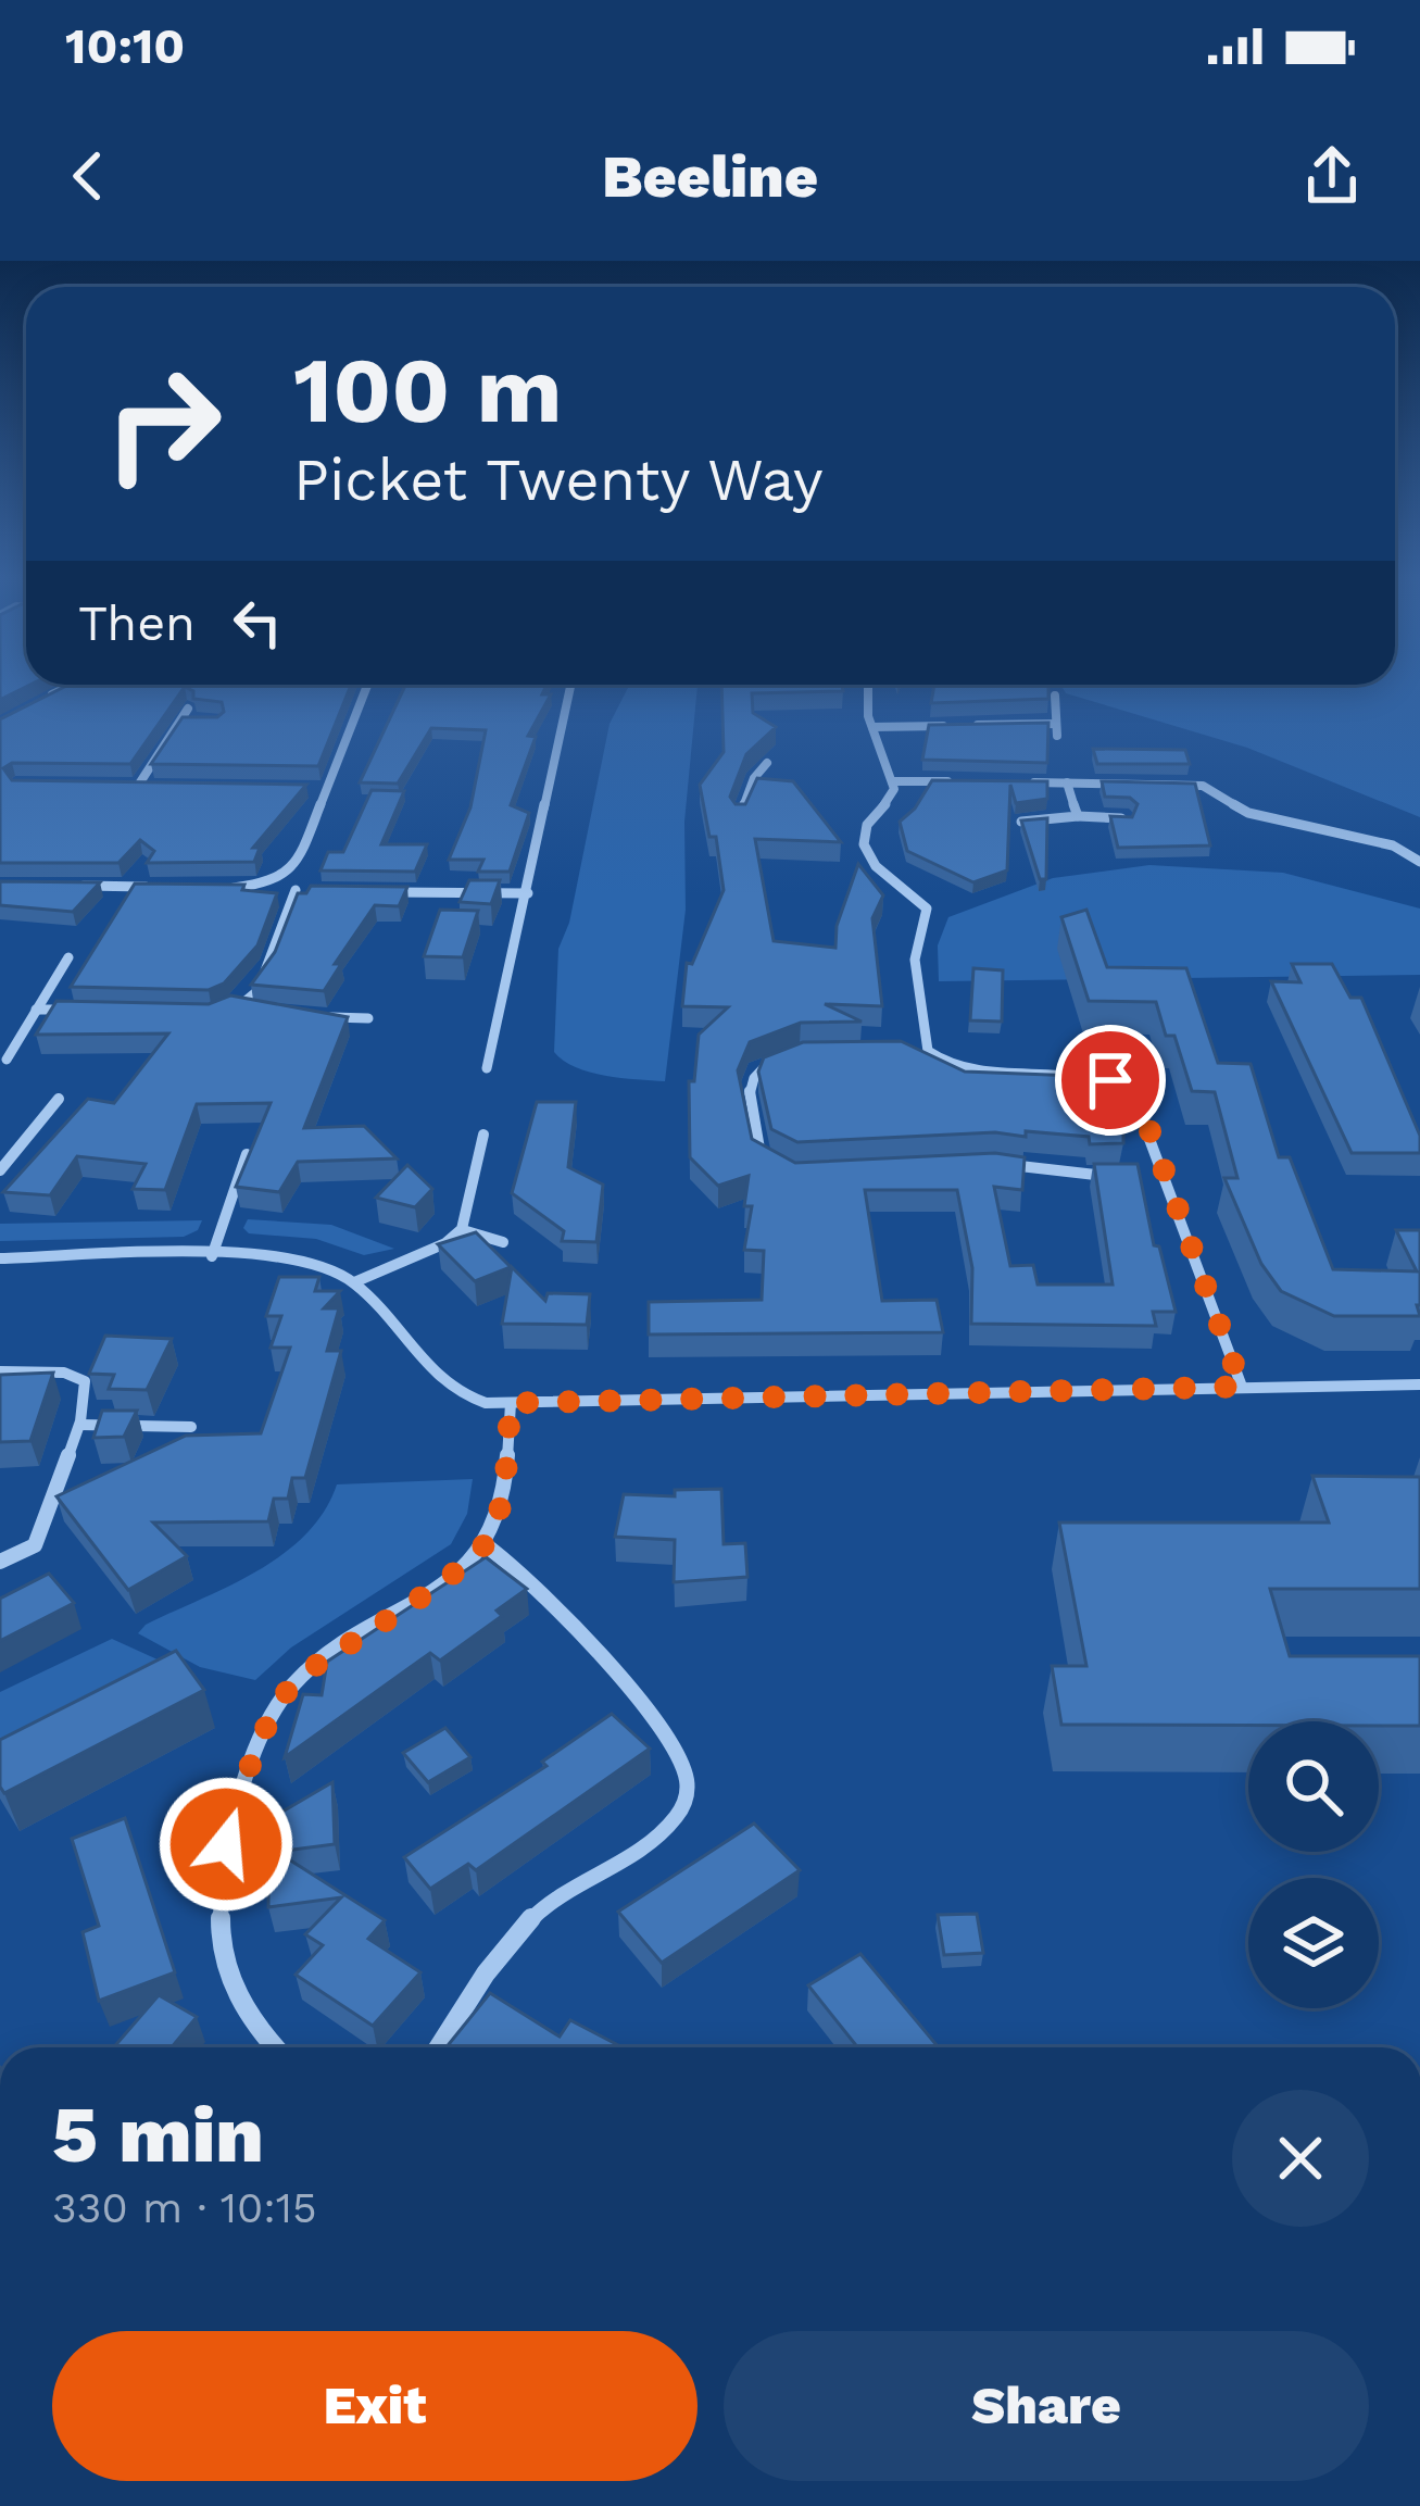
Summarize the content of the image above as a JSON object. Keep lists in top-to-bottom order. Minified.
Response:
{"page":{"status":"10:10","header":"Beeline","turn":["100 m","Picket Twenty Way"],"then":"Then","heading":["5 min","330 m · 10:15"],"buttons":["Exit","Share"]}}
